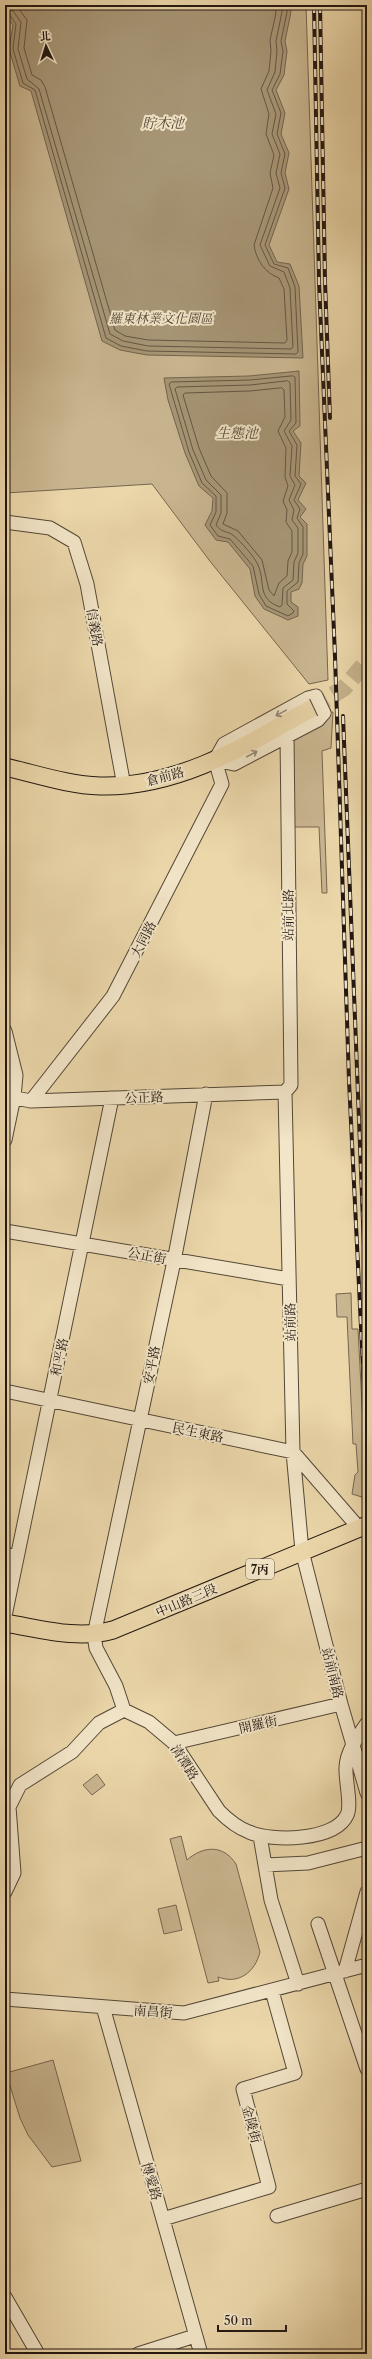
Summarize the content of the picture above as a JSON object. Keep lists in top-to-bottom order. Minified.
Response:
{"streets":{"main road":["倉前路","7丙","中山路三段"],"street":["信義路","站前北路","大同路","公正路","公正街","站前路","和平路","安平路","民生東路","站前南路","開羅街","清潭路","南昌街","金陵街","博愛路"]},"crossings":[["信義路","倉前路"],["倉前路","大同路"],["站前北路","公正路"],["站前北路","站前路"],["大同路","公正路"],["公正路","站前路"],["公正路","和平路"],["公正路","安平路"],["公正街","站前路"],["公正街","和平路"],["公正街","安平路"],["站前路","民生東路"],["站前路","中山路三段"],["站前路","站前南路"],["和平路","民生東路"],["安平路","民生東路"],["安平路","中山路三段"],["中山路三段","站前南路"],["站前南路","開羅街"],["站前南路","清潭路"],["開羅街","清潭路"],["南昌街","金陵街"],["南昌街","博愛路"],["金陵街","博愛路"]],"water":["貯木池","生態池"],"parks":["羅東林業文化園區"],"scale_bar":"50 m","north":"top"}
